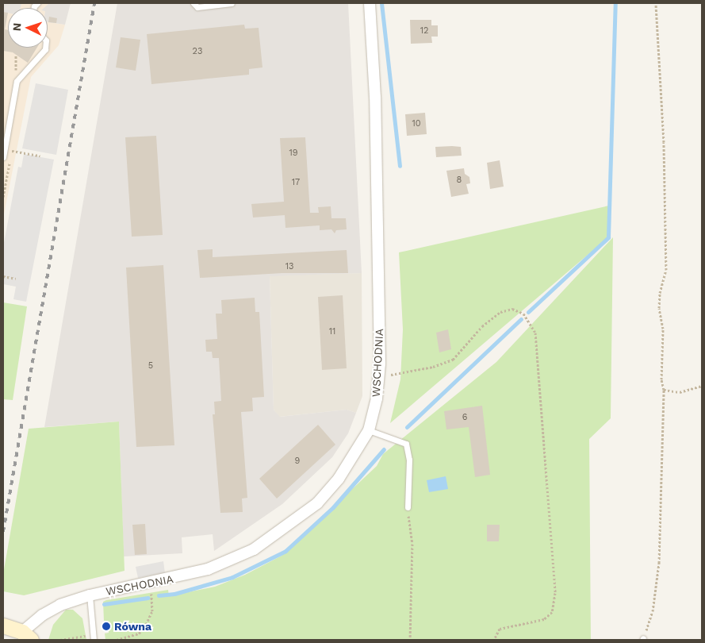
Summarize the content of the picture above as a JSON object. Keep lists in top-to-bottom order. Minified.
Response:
{"streets":{"street":["WSCHODNIA"]},"places":["Równa"],"house_numbers":["12","23","10","19","8","17","13","11","5","6","9"],"north":"left"}
